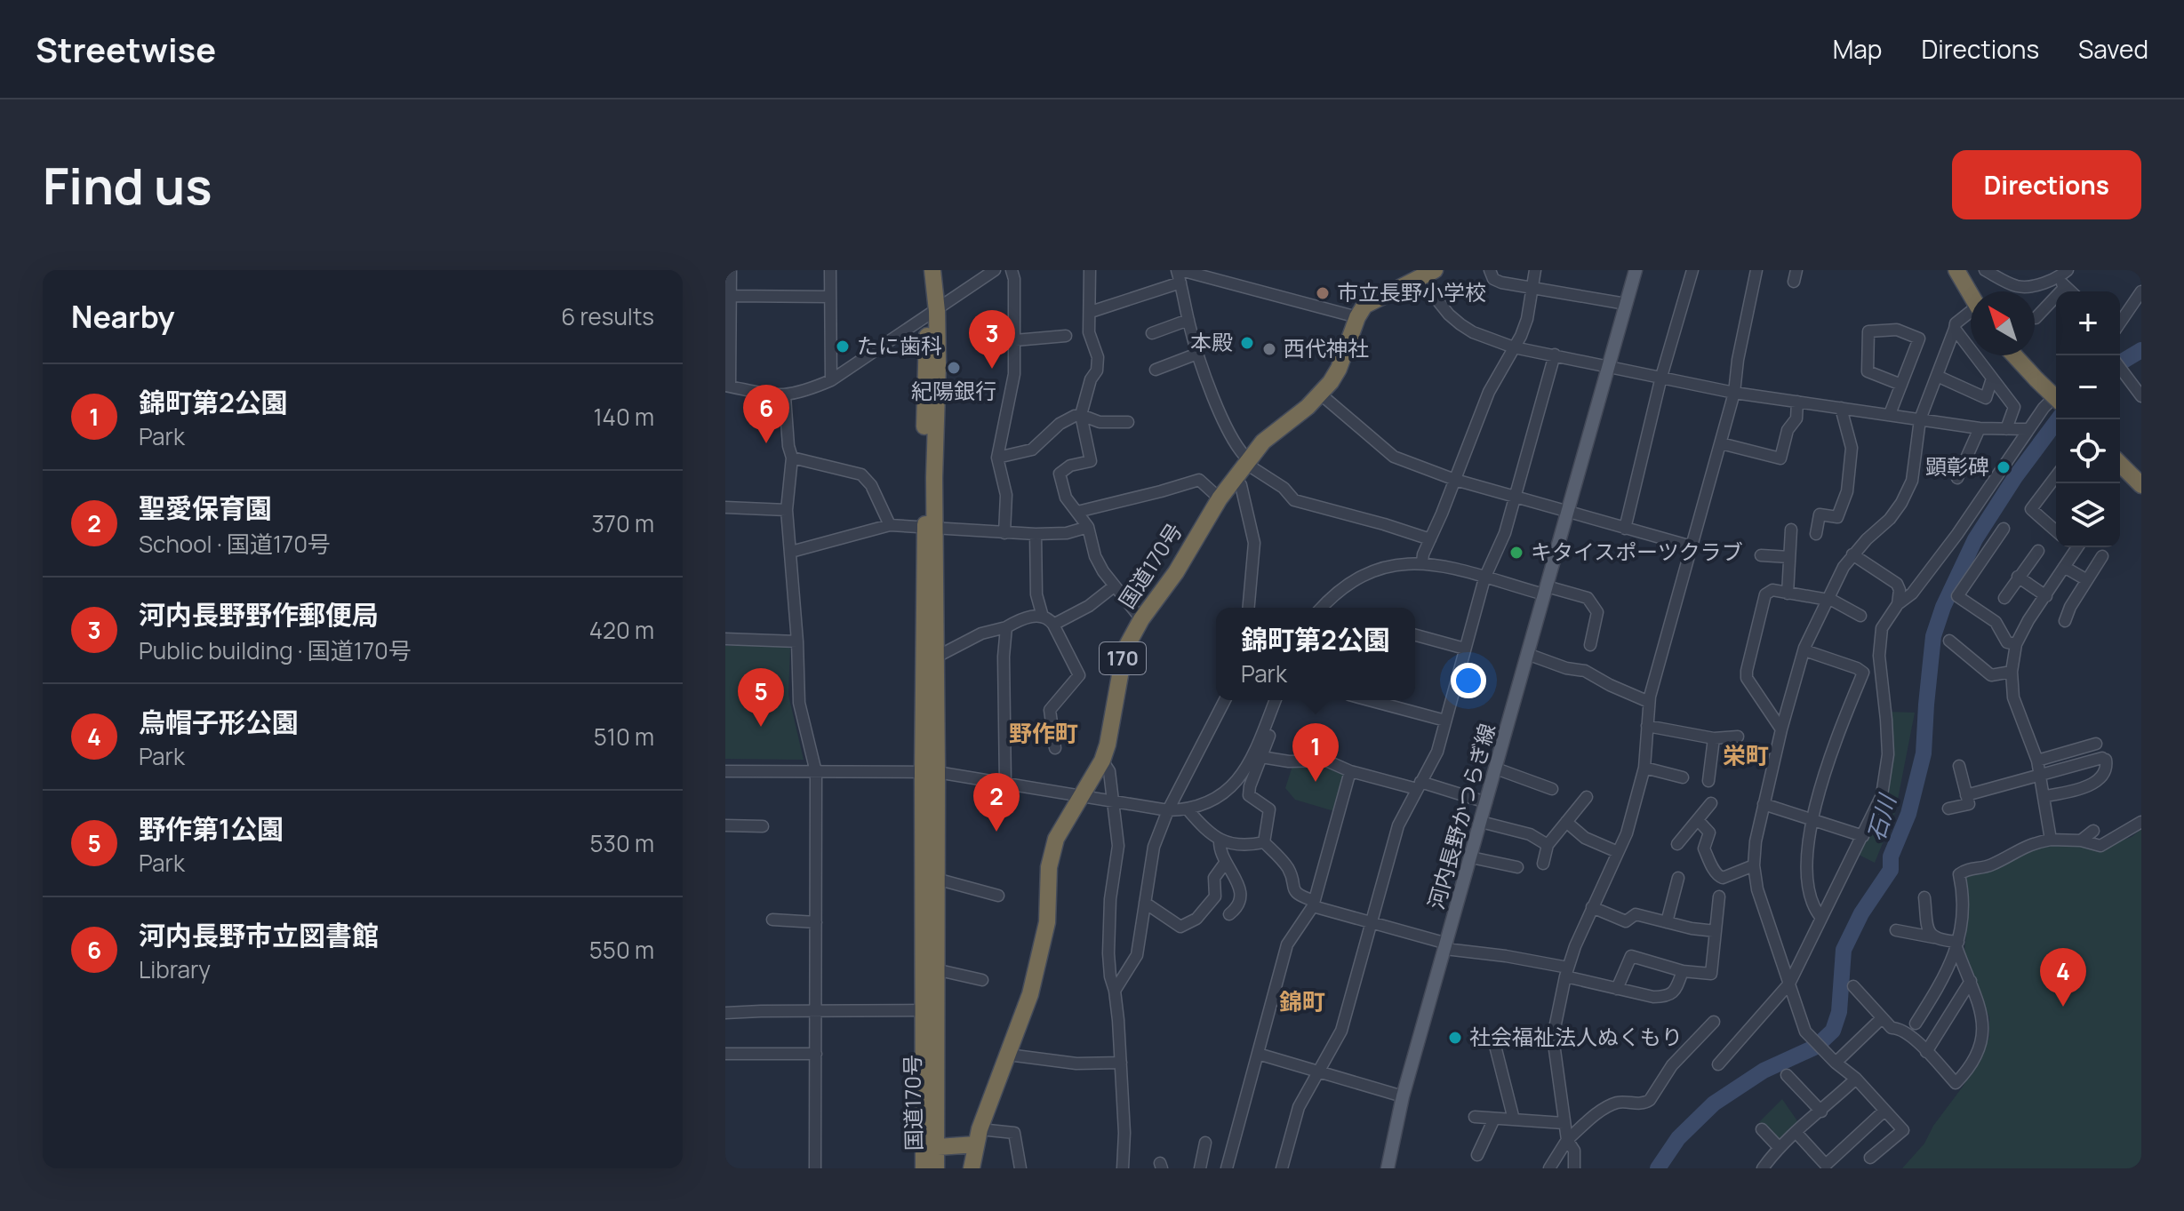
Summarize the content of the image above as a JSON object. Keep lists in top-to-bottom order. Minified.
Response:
{"streets":{"highway":["国道170号","170"],"main road":["河内長野かつらぎ線"]},"districts":["野作町","栄町","錦町"],"water":["石川"],"places":["市立長野小学校","本殿","たに歯科","西代神社","紀陽銀行","顕彰碑","キタイスポーツクラブ","社会福祉法人ぬくもり"],"north":"top left","page":{"header":"Streetwise","nav":["Map","Directions","Saved"],"buttons":"Directions","title":"Find us","heading":["Nearby","6 results"],"map_buttons":["+","−"],"pins":["3","6","5","1","2","4"],"list":[{"mark":"1","name":"錦町第2公園","note":"Park","value":"140 m"},{"mark":"2","name":"聖愛保育園","note":"School · 国道170号","value":"370 m"},{"mark":"3","name":"河内長野野作郵便局","note":"Public building · 国道170号","value":"420 m"},{"mark":"4","name":"烏帽子形公園","note":"Park","value":"510 m"},{"mark":"5","name":"野作第1公園","note":"Park","value":"530 m"},{"mark":"6","name":"河内長野市立図書館","note":"Library","value":"550 m"}],"popup":["錦町第2公園","Park"]}}
